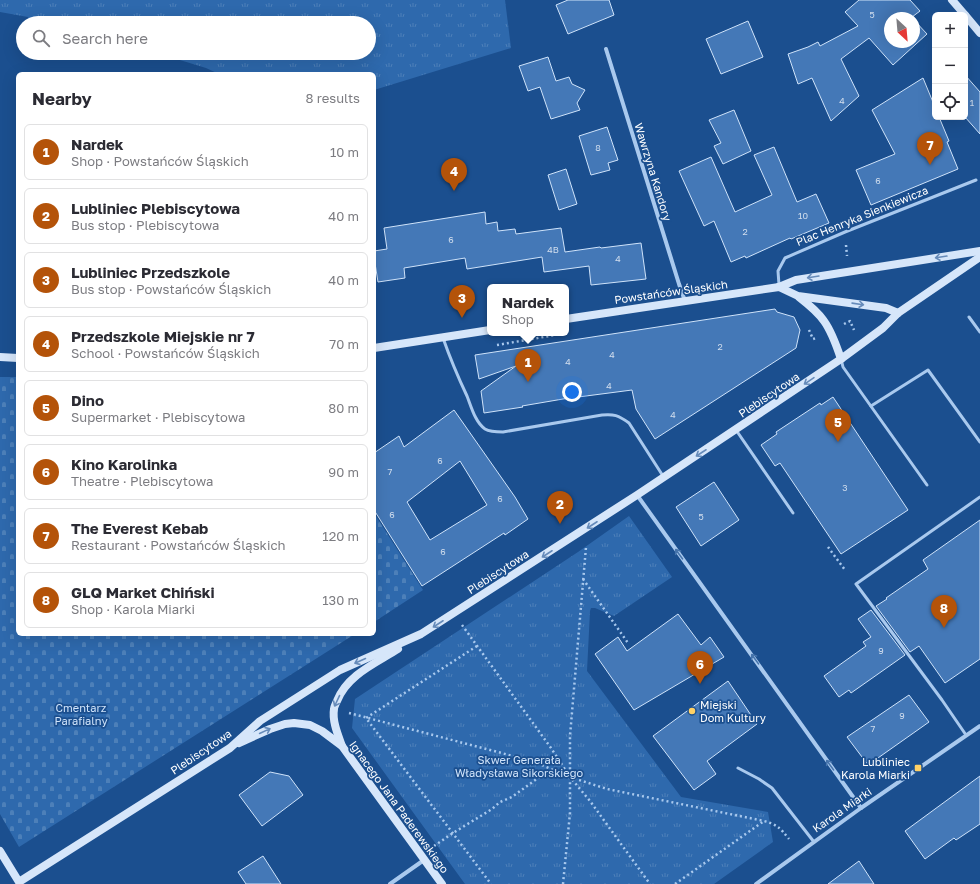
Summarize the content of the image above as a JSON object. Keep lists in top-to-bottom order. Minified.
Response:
{"streets":{"street":["Wawrzyna Kandory","Powstańców Śląskich","Plebiscytowa","Ignacego Jana Paderewskiego","Karola Miarki"],"lane":["Plac Henryka Sienkiewicza"]},"crossings":[["Wawrzyna Kandory","Powstańców Śląskich"],["Plac Henryka Sienkiewicza","Powstańców Śląskich"],["Plebiscytowa","Ignacego Jana Paderewskiego"]],"one_way":["Plebiscytowa","Ignacego Jana Paderewskiego"],"parks":["Cmentarz Parafialny","Skwer Generała Władysława Sikorskiego"],"places":{"other":["Miejski Dom Kultury"],"transit":["Lubliniec Karola Miarki"]},"house_numbers":["5","4","1","8","6","10","2","6","4B","4","2","4","4","4","4","6","7","3","6","6","5","6","9","9","7"],"north":"bottom right","page":{"map_buttons":["+","−"],"search":"Search here","heading":["Nearby","8 results"],"list":[{"mark":"1","name":"Nardek","note":"Shop · Powstańców Śląskich","value":"10 m"},{"mark":"2","name":"Lubliniec Plebiscytowa","note":"Bus stop · Plebiscytowa","value":"40 m"},{"mark":"3","name":"Lubliniec Przedszkole","note":"Bus stop · Powstańców Śląskich","value":"40 m"},{"mark":"4","name":"Przedszkole Miejskie nr 7","note":"School · Powstańców Śląskich","value":"70 m"},{"mark":"5","name":"Dino","note":"Supermarket · Plebiscytowa","value":"80 m"},{"mark":"6","name":"Kino Karolinka","note":"Theatre · Plebiscytowa","value":"90 m"},{"mark":"7","name":"The Everest Kebab","note":"Restaurant · Powstańców Śląskich","value":"120 m"},{"mark":"8","name":"GLQ Market Chiński","note":"Shop · Karola Miarki","value":"130 m"}],"pins":["7","4","3","1","5","2","8","6"],"popup":["Nardek","Shop"]}}
